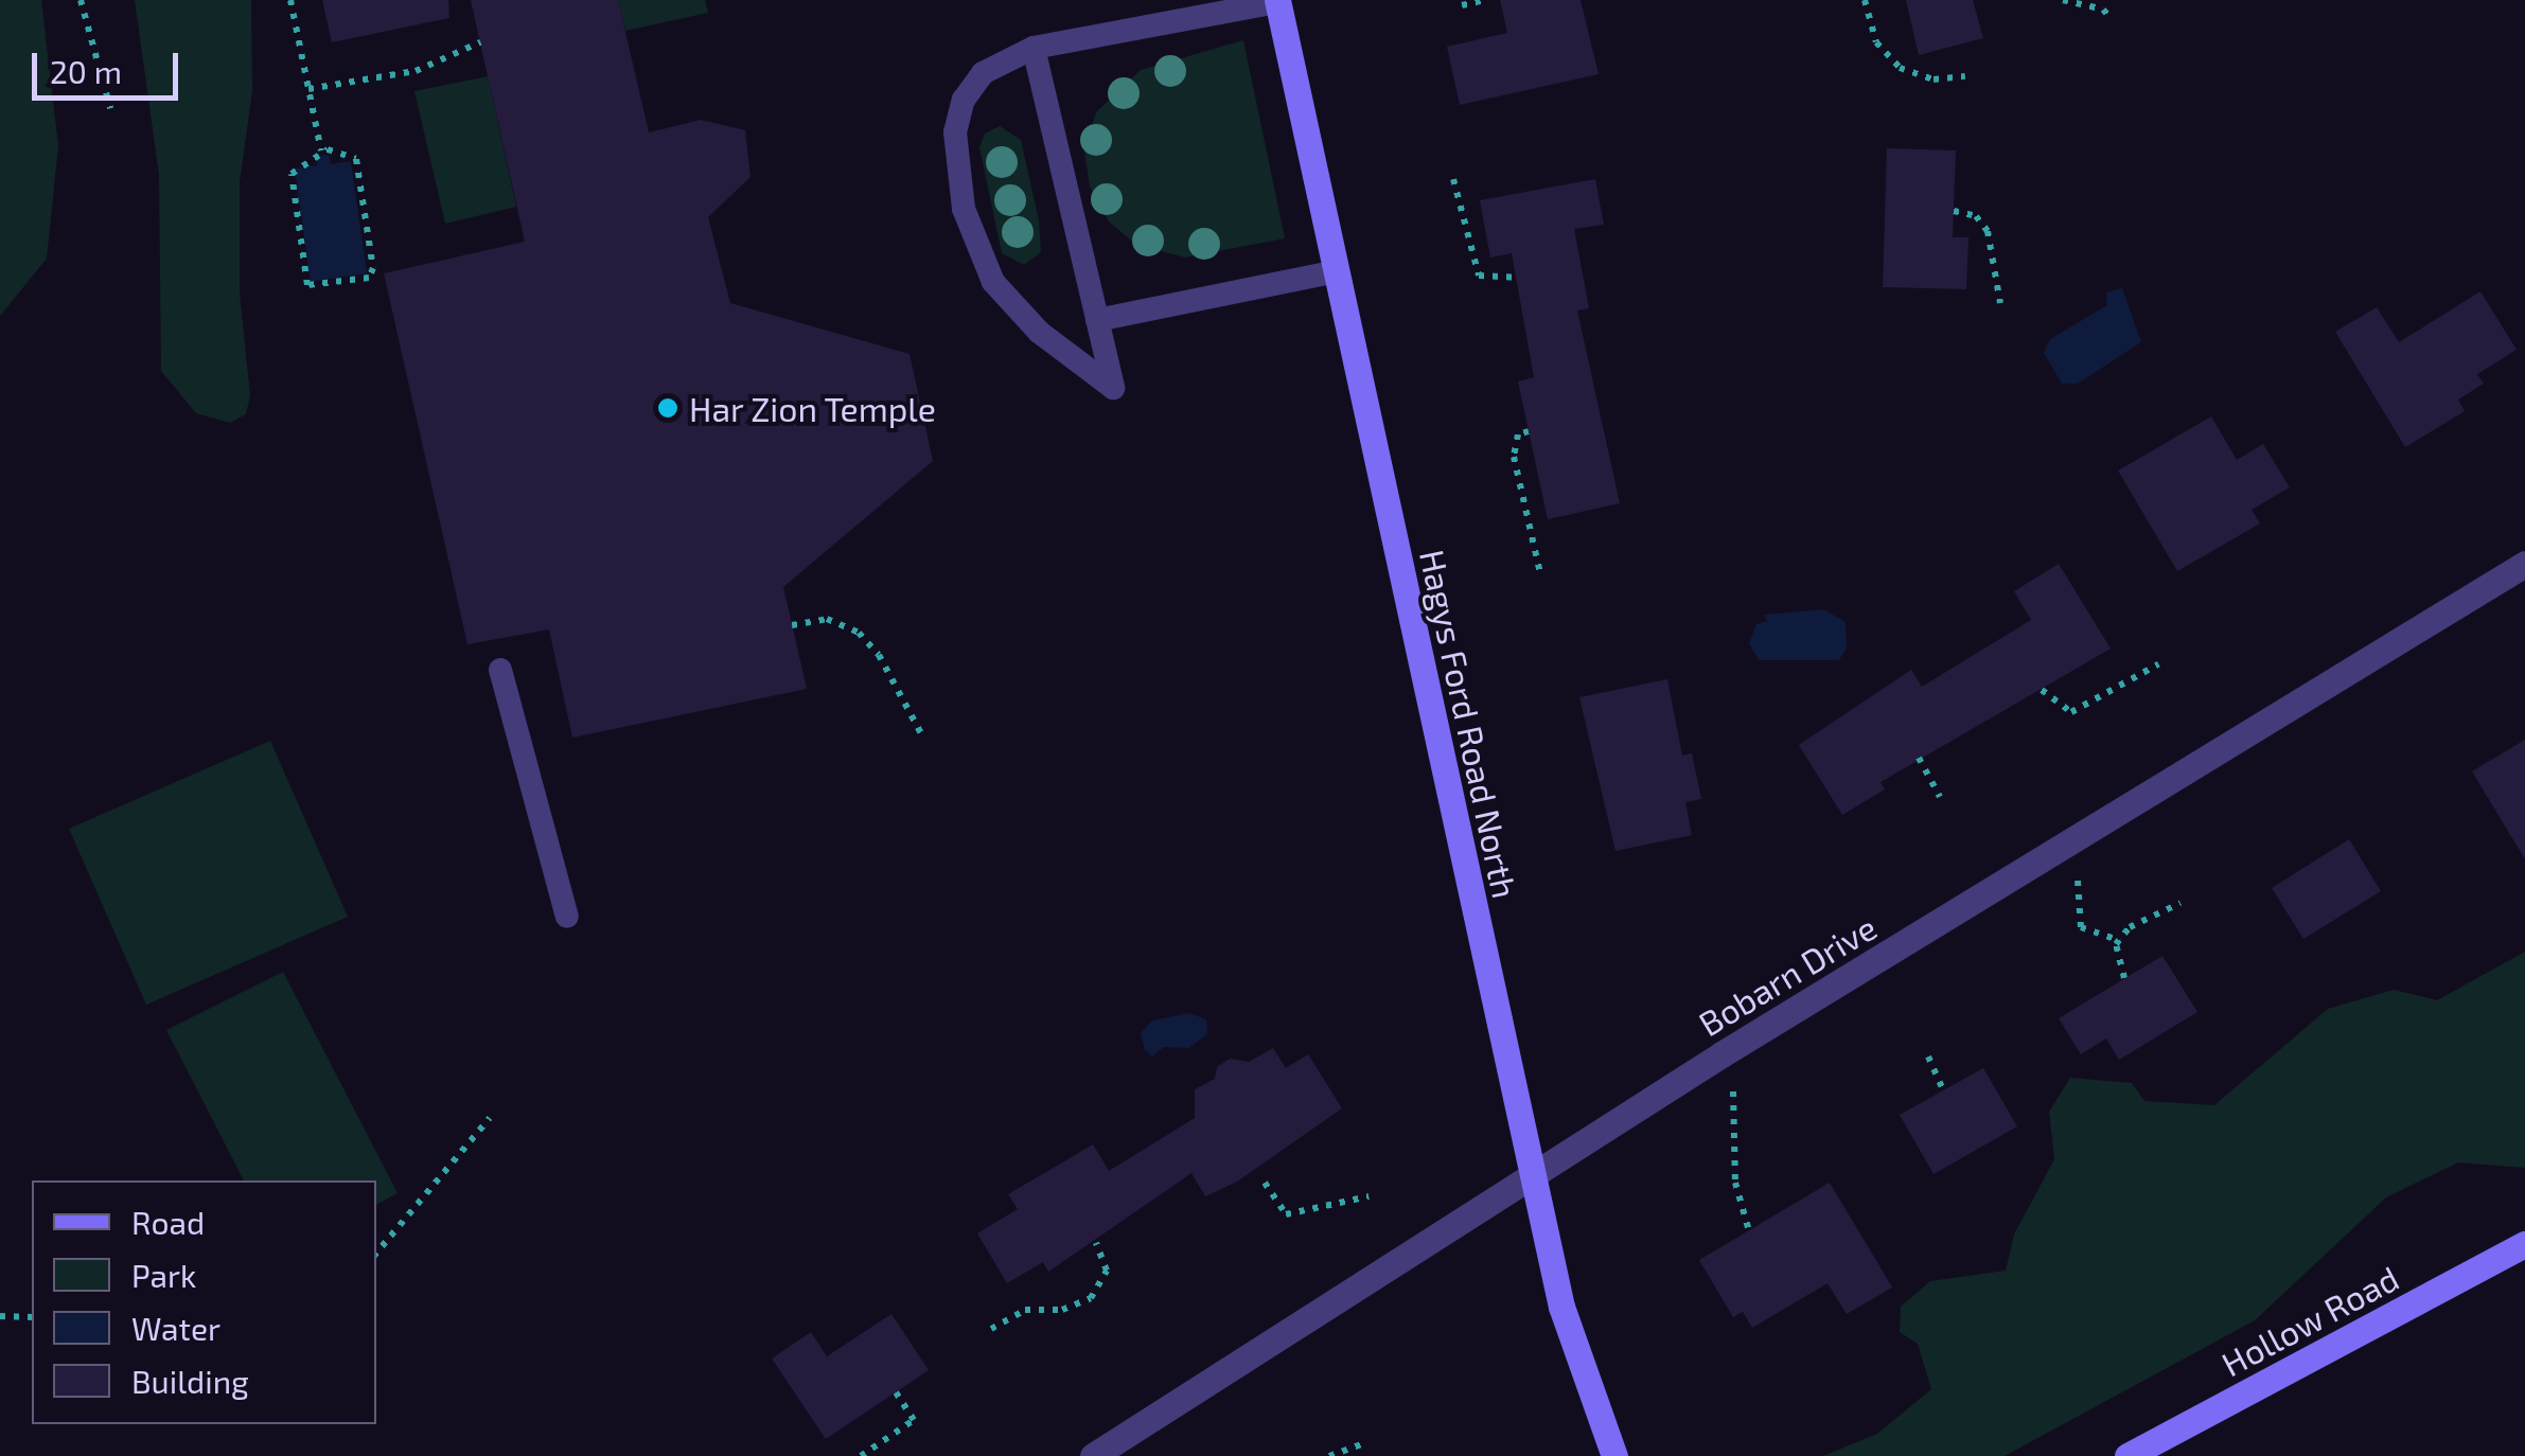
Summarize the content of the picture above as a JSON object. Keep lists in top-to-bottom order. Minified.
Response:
{"streets":{"street":["Hagys Ford Road North","Bobarn Drive","Hollow Road"]},"crossings":[["Hagys Ford Road North","Bobarn Drive"]],"places":["Har Zion Temple"],"legend":["Road","Park","Water","Building"],"scale_bar":"20 m"}
